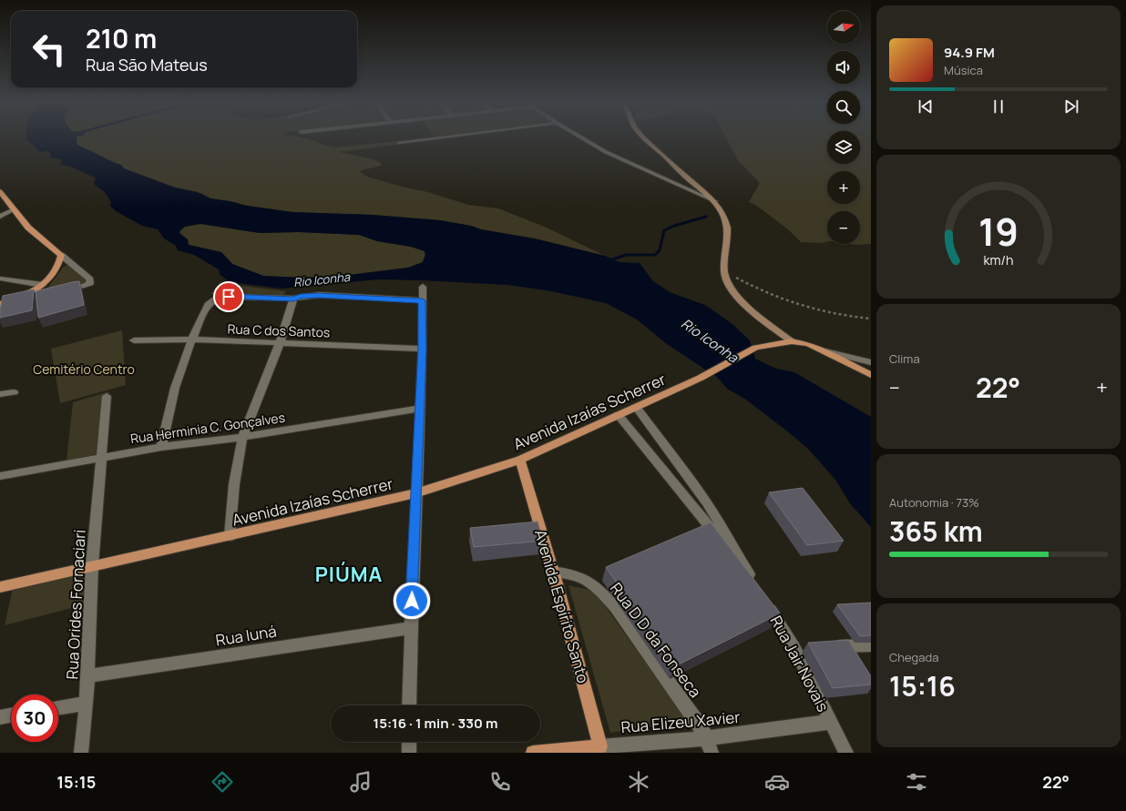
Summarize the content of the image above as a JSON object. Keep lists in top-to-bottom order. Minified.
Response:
{"streets":{"main road":["Avenida Izaías Scherrer","Avenida Espírito Santo","Rua Elizeu Xavier"],"street":["Rua C dos Santos","Rua Herminia C. Gonçalves","Rua Orides Fornaciari","Rua Iuná","Rua D D da Fonseca","Rua Jair Novais"]},"crossings":[["Avenida Izaías Scherrer","Rua Orides Fornaciari"],["Avenida Izaías Scherrer","Avenida Espírito Santo"],["Rua Herminia C. Gonçalves","Rua Orides Fornaciari"],["Rua Orides Fornaciari","Rua Iuná"],["Avenida Espírito Santo","Rua D D da Fonseca"],["Avenida Espírito Santo","Rua Elizeu Xavier"],["Rua D D da Fonseca","Rua Elizeu Xavier"],["Rua Jair Novais","Rua Elizeu Xavier"]],"districts":["PIÚMA"],"water":["Rio Iconha"],"parks":["Cemitério Centro"],"north":"right","page":{"map_buttons":["+","−"],"turn":["210 m","Rua São Mateus"],"song":["94.9 FM","Música"],"tile":["Clima",["Autonomia · 73%","365 km"],["Chegada","15:16"]],"heat":["−","22°","+"],"limit":"30","trip":"15:16 · 1 min · 330 m","tabs":["15:15","22°"],"gauge":["19","km/h"]}}
